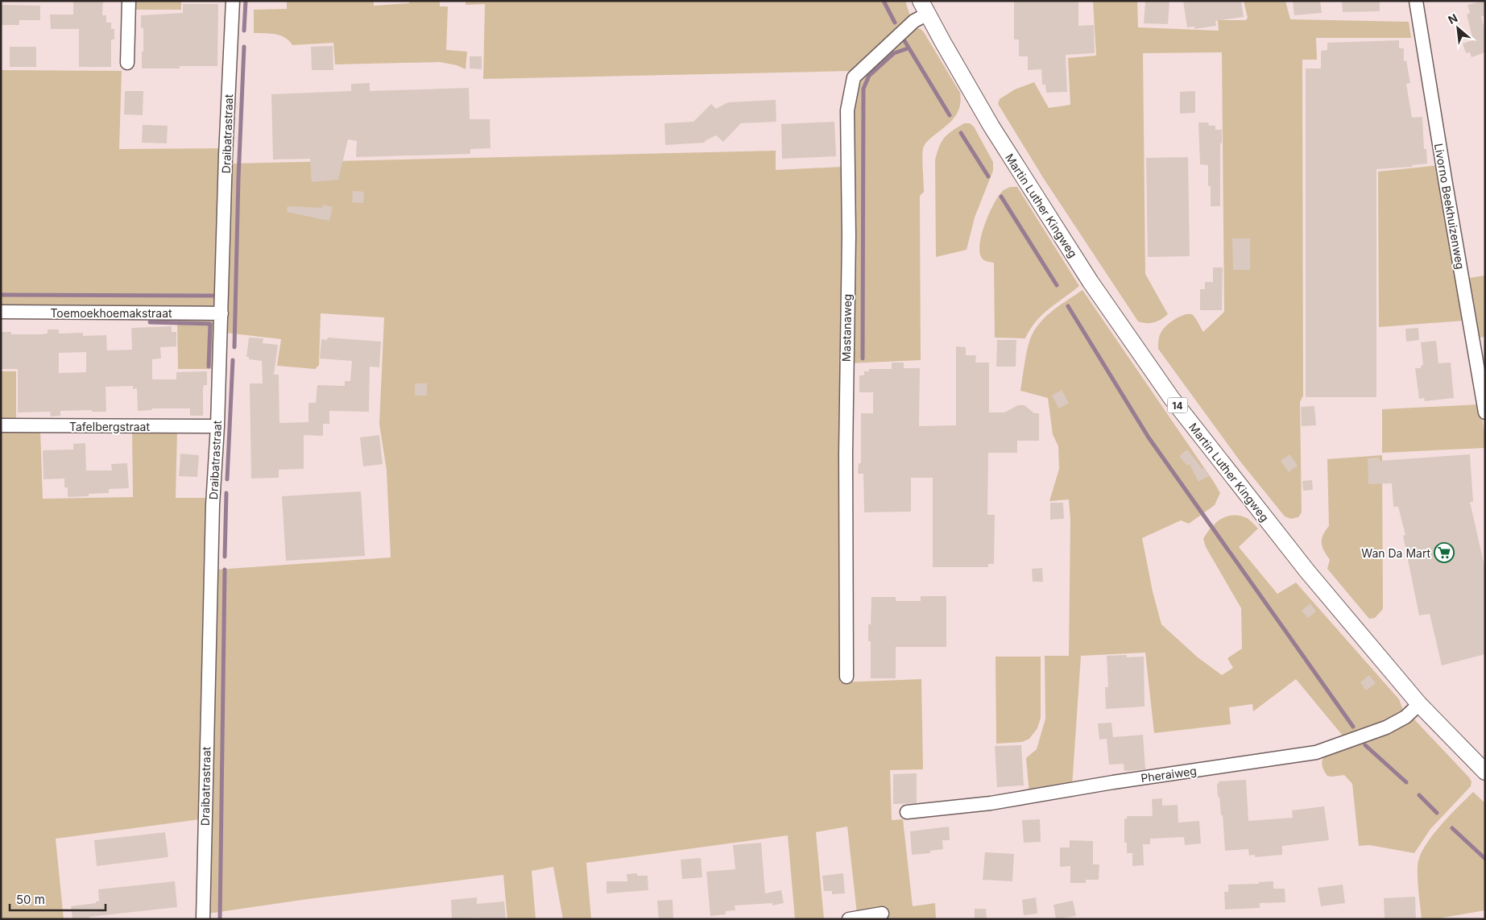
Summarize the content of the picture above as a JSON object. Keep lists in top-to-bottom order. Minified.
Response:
{"streets":{"main road":["Martin Luther Kingweg","14"],"street":["Draibatrastraat","Livorno Beekhuizenweg","Toemoekhoemakstraat","Mastanaweg","Tafelbergstraat","Pheraiweg"]},"crossings":[["Draibatrastraat","Toemoekhoemakstraat"],["Draibatrastraat","Tafelbergstraat"],["Martin Luther Kingweg","Mastanaweg"],["Martin Luther Kingweg","Pheraiweg"]],"places":{"supermarket":["Wan Da Mart"]},"scale_bar":"50 m","north":"top left"}
